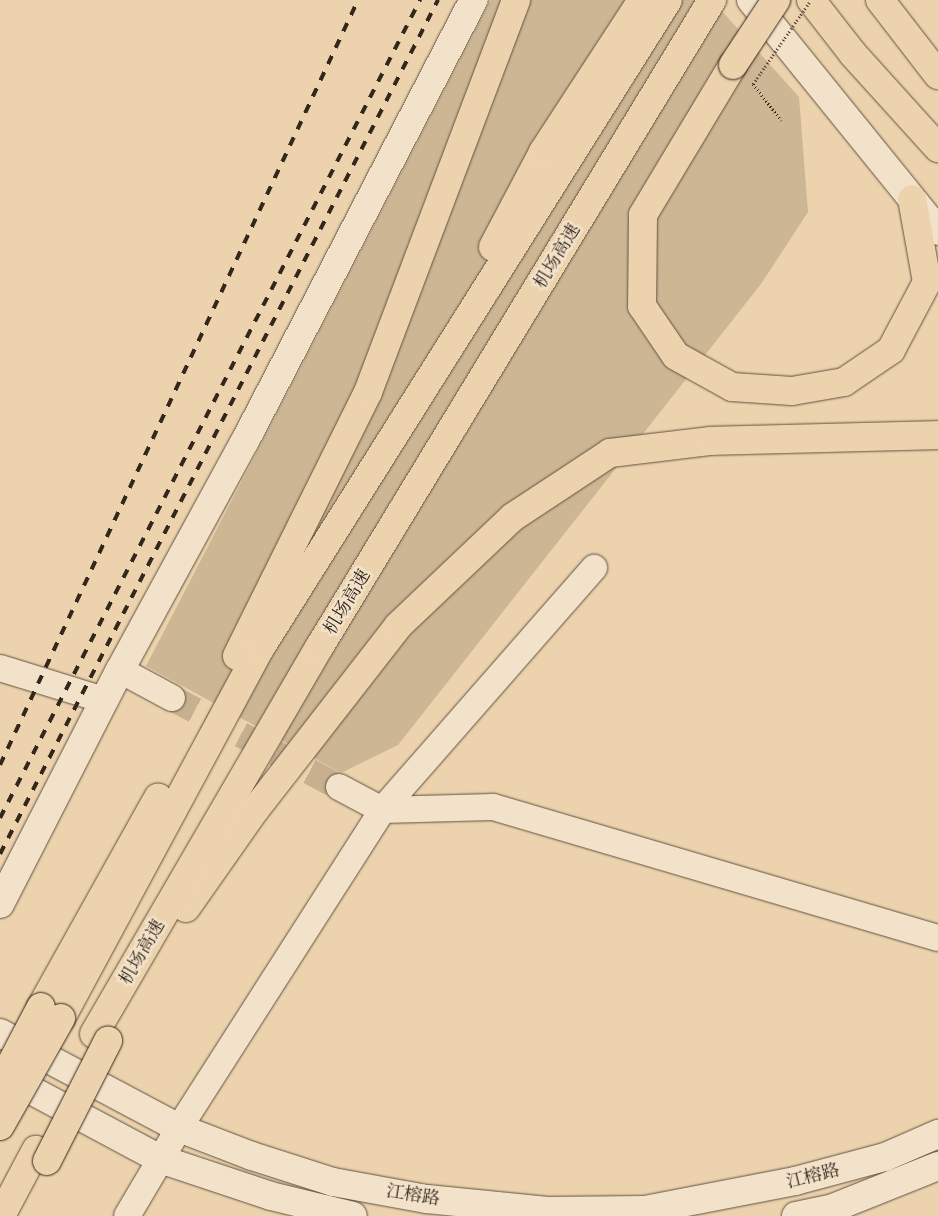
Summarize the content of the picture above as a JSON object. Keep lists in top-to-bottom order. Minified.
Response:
{"streets":{"main road":["机场高速","江榕路"]}}
